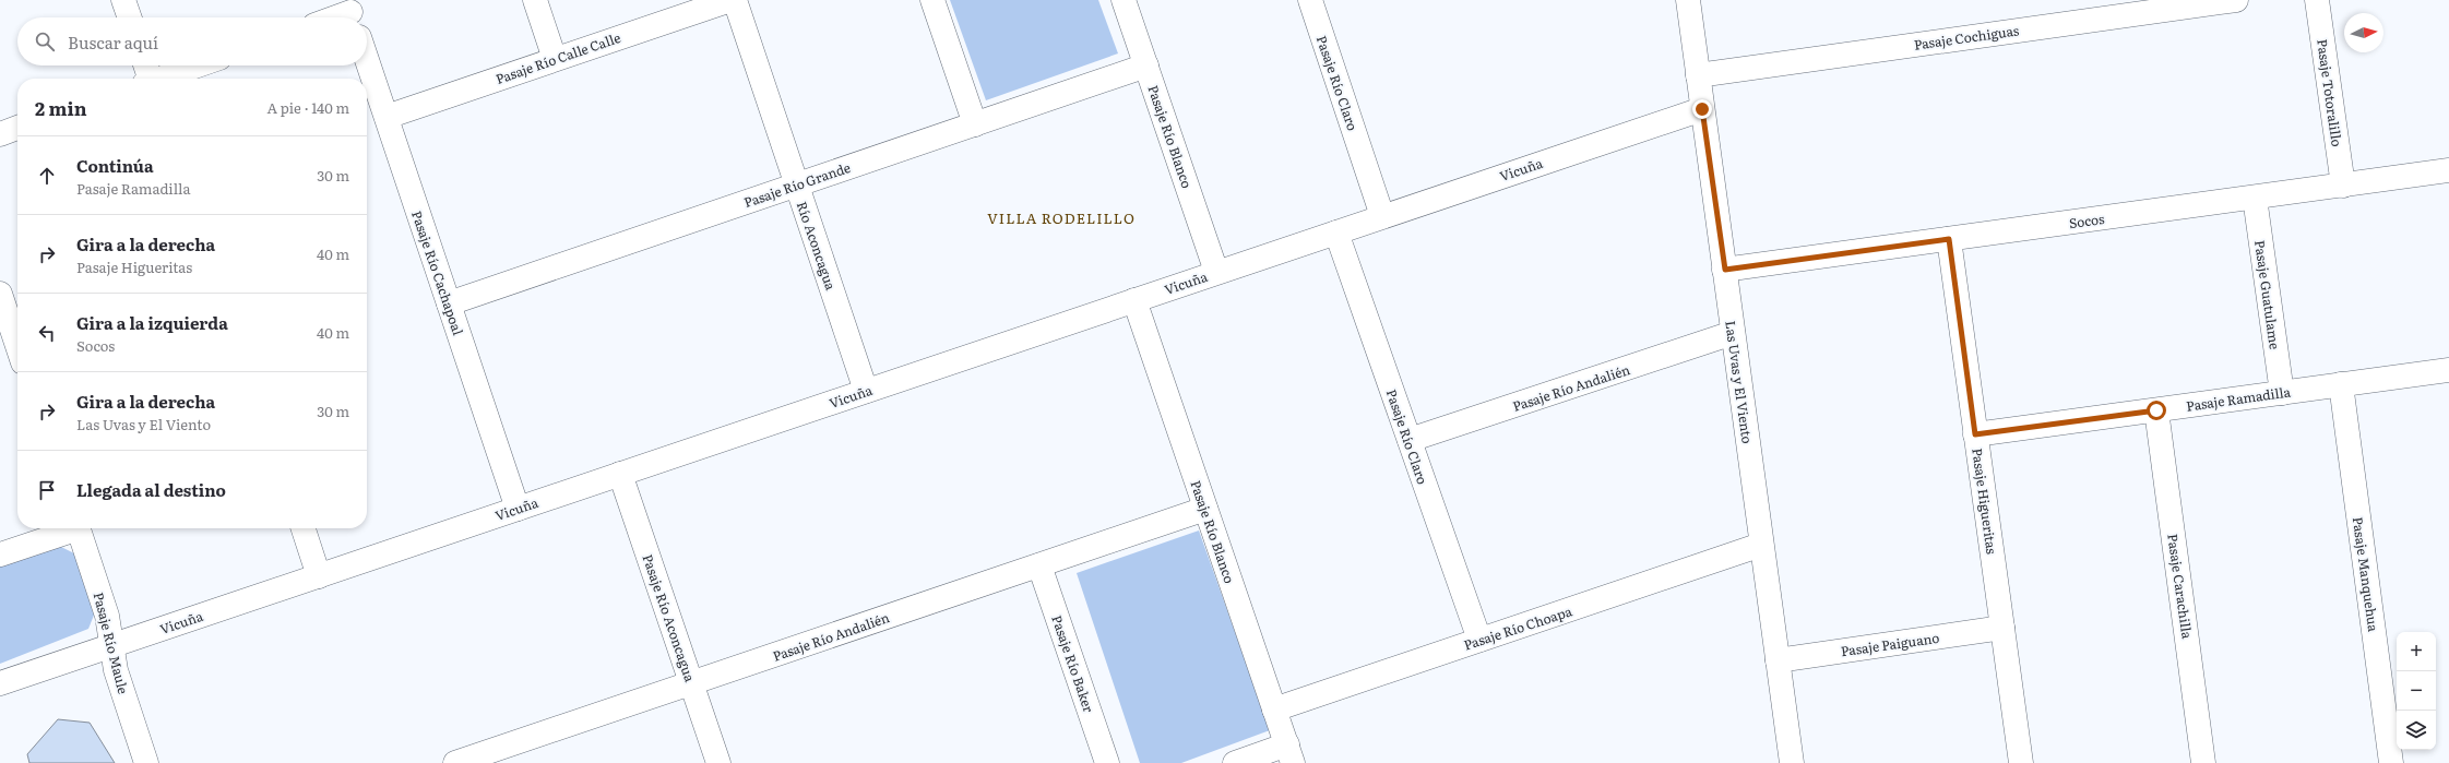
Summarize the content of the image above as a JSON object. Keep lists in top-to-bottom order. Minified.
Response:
{"streets":{"street":["Pasaje Cochiguas","Pasaje Río Calle Calle","Pasaje Río Claro","Pasaje Totoralillo","Pasaje Río Blanco","Vicuña","Pasaje Río Grande","Socos","Río Aconcagua","Pasaje Río Cachapoal","Pasaje Guatulame","Las Uvas y El Viento","Pasaje Río Andalién","Pasaje Ramadilla","Pasaje Higueritas","Pasaje Manquehua","Pasaje Carachilla","Pasaje Río Aconcagua","Pasaje Río Choapa","Pasaje Río Maule","Pasaje Paiguano","Pasaje Río Baker"]},"crossings":[["Pasaje Cochiguas","Las Uvas y El Viento"],["Pasaje Río Calle Calle","Pasaje Río Cachapoal"],["Pasaje Río Claro","Vicuña"],["Pasaje Río Claro","Pasaje Río Andalién"],["Pasaje Río Claro","Pasaje Río Choapa"],["Pasaje Totoralillo","Socos"],["Pasaje Río Blanco","Vicuña"],["Pasaje Río Blanco","Pasaje Río Grande"],["Pasaje Río Blanco","Pasaje Río Andalién"],["Pasaje Río Blanco","Pasaje Río Choapa"],["Vicuña","Río Aconcagua"],["Vicuña","Pasaje Río Cachapoal"],["Vicuña","Las Uvas y El Viento"],["Vicuña","Pasaje Río Aconcagua"],["Vicuña","Pasaje Río Maule"],["Pasaje Río Grande","Río Aconcagua"],["Pasaje Río Grande","Pasaje Río Cachapoal"],["Socos","Pasaje Guatulame"],["Socos","Las Uvas y El Viento"],["Socos","Pasaje Higueritas"],["Pasaje Guatulame","Pasaje Ramadilla"],["Las Uvas y El Viento","Pasaje Río Andalién"],["Las Uvas y El Viento","Pasaje Río Choapa"],["Las Uvas y El Viento","Pasaje Paiguano"],["Pasaje Río Andalién","Pasaje Río Aconcagua"],["Pasaje Río Andalién","Pasaje Río Baker"],["Pasaje Ramadilla","Pasaje Higueritas"],["Pasaje Ramadilla","Pasaje Manquehua"],["Pasaje Ramadilla","Pasaje Carachilla"],["Pasaje Higueritas","Pasaje Paiguano"]],"districts":["VILLA RODELILLO"],"north":"right","page":{"search":"Buscar aquí","heading":["2 min","A pie · 140 m"],"list":[["Continúa","Pasaje Ramadilla","30 m"],["Gira a la derecha","Pasaje Higueritas","40 m"],["Gira a la izquierda","Socos","40 m"],["Gira a la derecha","Las Uvas y El Viento","30 m"],"Llegada al destino"],"map_buttons":["+","−"]}}
